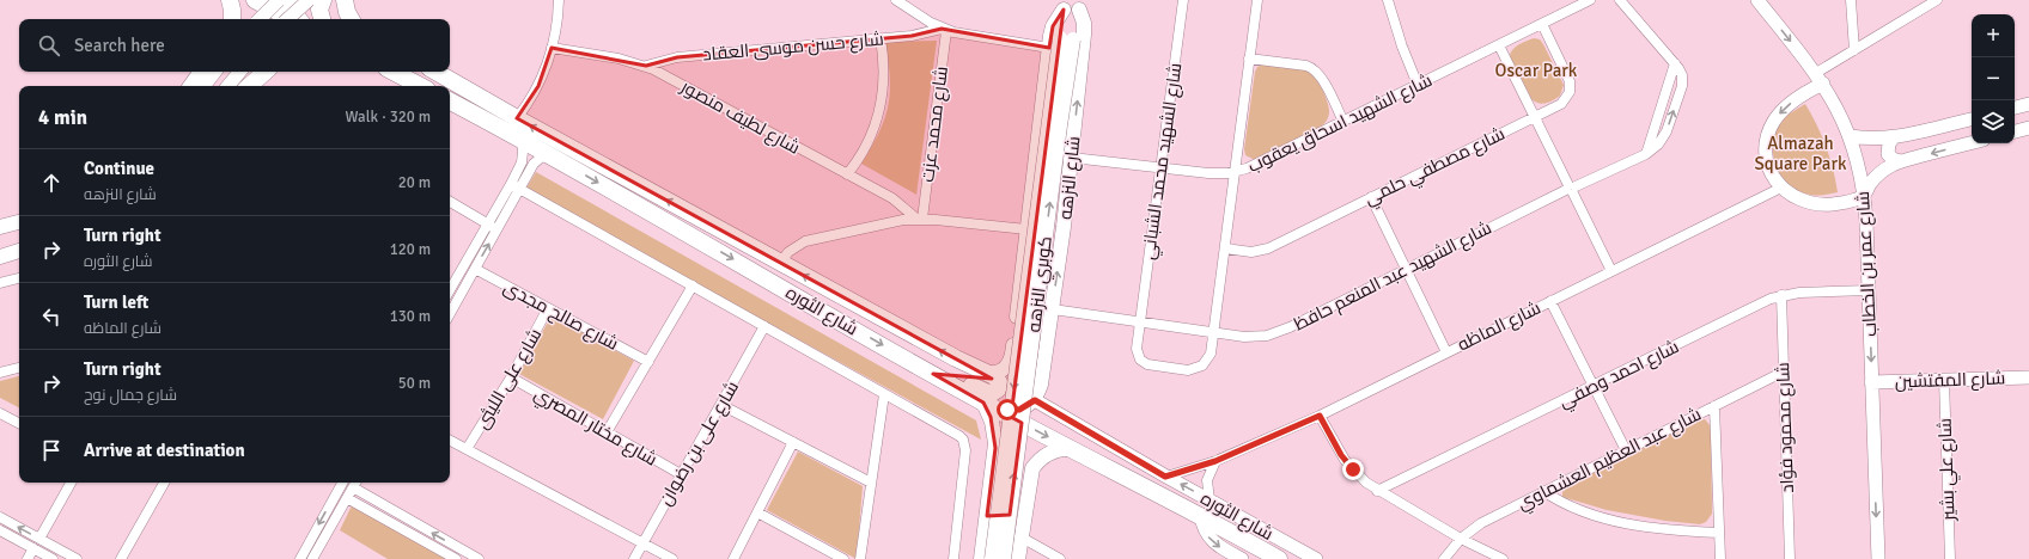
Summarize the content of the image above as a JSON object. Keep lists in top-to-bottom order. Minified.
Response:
{"streets":{"highway":["شارع الثوره"],"main road":["شارع النزهه","كوبري النزهه"],"street":["شارع حسن موسى العقاد","شارع لطيف منصور","شارع الشهيد اسحاق يعقوب","شارع محمد عزت","شارع الشهيد محمد الشباني","شارع مصطفي حلمي","شارع عمر بن الخطاب","شارع الشهيد عبد المنعم حافظ","شارع صالح مجدى","شارع الماظه","شارع احمد وصفي","شارع على الليثى","شارع المفتشين","شارع مختار المصري","شارع محمود فؤاد","شارع على بن رضوان","شارع عبد العظيم العشماوي","شارع علي بشير"]},"crossings":[["شارع حسن موسى العقاد","شارع لطيف منصور"],["شارع حسن موسى العقاد","شارع محمد عزت"],["شارع لطيف منصور","شارع محمد عزت"],["شارع الشهيد اسحاق يعقوب","شارع الشهيد محمد الشباني"],["شارع الشهيد اسحاق يعقوب","شارع مصطفي حلمي"],["شارع الشهيد اسحاق يعقوب","شارع النزهه"],["شارع الشهيد محمد الشباني","شارع الشهيد عبد المنعم حافظ"],["شارع النزهه","شارع الشهيد عبد المنعم حافظ"],["شارع النزهه","كوبري النزهه"],["شارع النزهه","شارع الثوره"],["شارع عمر بن الخطاب","شارع الماظه"],["شارع عمر بن الخطاب","شارع احمد وصفي"],["شارع عمر بن الخطاب","شارع المفتشين"],["شارع الثوره","شارع الماظه"],["شارع صالح مجدى","شارع على الليثى"],["شارع احمد وصفي","شارع محمود فؤاد"],["شارع على الليثى","شارع مختار المصري"],["شارع المفتشين","شارع علي بشير"],["شارع مختار المصري","شارع على بن رضوان"],["شارع محمود فؤاد","شارع عبد العظيم العشماوي"]],"one_way":["شارع عمر بن الخطاب"],"parks":["Oscar Park","Almazah Square Park"],"page":{"map_buttons":["+","−"],"search":"Search here","heading":["4 min","Walk · 320 m"],"list":[["Continue","شارع النزهه","20 m"],["Turn right","شارع الثوره","120 m"],["Turn left","شارع الماظه","130 m"],["Turn right","شارع جمال نوح","50 m"],"Arrive at destination"]}}
